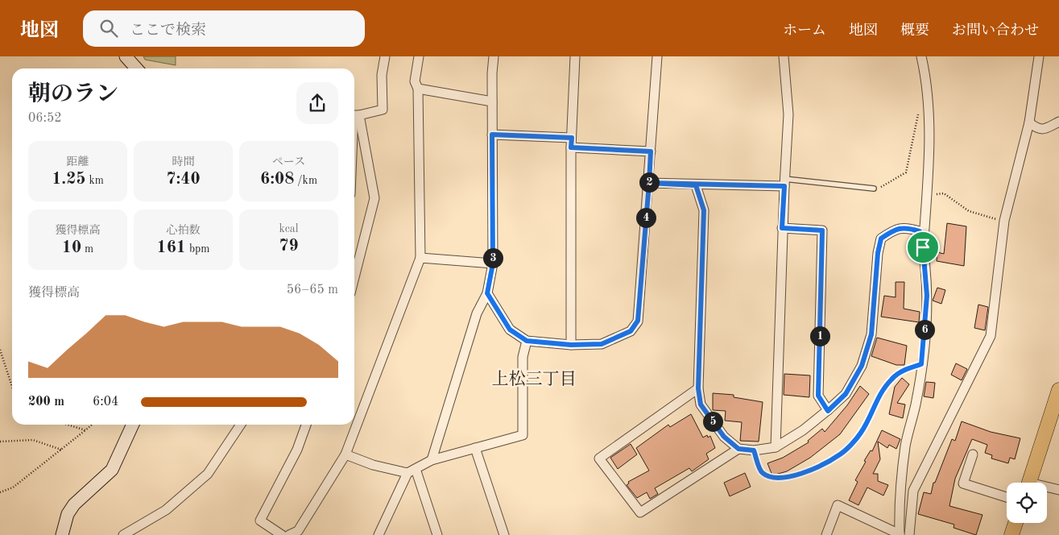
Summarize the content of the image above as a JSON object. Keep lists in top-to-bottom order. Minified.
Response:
{"districts":["上松三丁目"],"page":{"header":"地図","search":"ここで検索","nav":["ホーム","地図","概要","お問い合わせ"],"heading":["朝のラン","06:52"],"stats":[["距離","1.25 km"],["時間","7:40"],["ペース","6:08 /km"],["獲得標高","10 m"],["心拍数","161 bpm"],["kcal","79"]],"pins":["2","4","3","6","1","5"],"chart":["獲得標高","56–65 m"],"list":[{"name":"200 m","note":"6:04"}]}}
